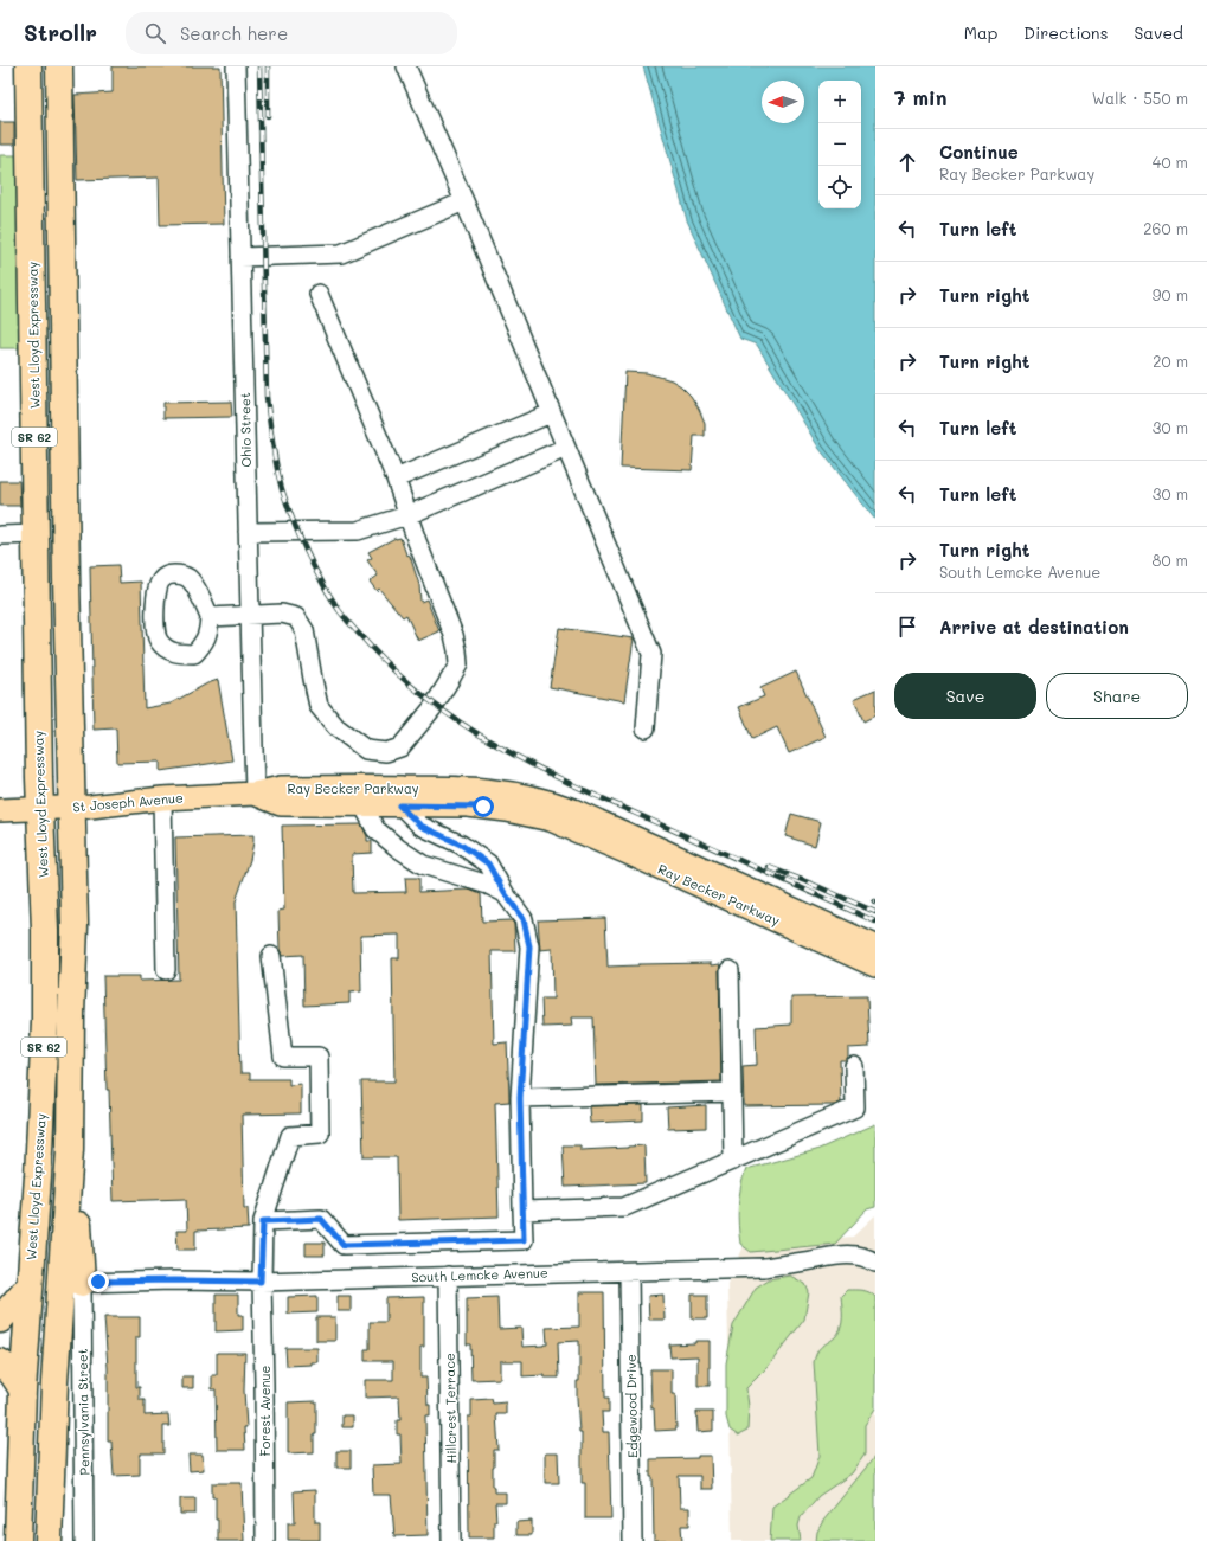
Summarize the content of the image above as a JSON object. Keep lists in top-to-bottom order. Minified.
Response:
{"streets":{"highway":["West Lloyd Expressway","SR 62"],"main road":["Ray Becker Parkway","St Joseph Avenue"],"street":["Ohio Street","South Lemcke Avenue","Edgewood Drive","Hillcrest Terrace","Forest Avenue","Pennsylvania Street"]},"crossings":[["West Lloyd Expressway","St Joseph Avenue"],["Ohio Street","Ray Becker Parkway"],["Ohio Street","St Joseph Avenue"],["SR 62","St Joseph Avenue"],["Ray Becker Parkway","St Joseph Avenue"],["South Lemcke Avenue","Edgewood Drive"],["South Lemcke Avenue","Hillcrest Terrace"],["South Lemcke Avenue","Forest Avenue"],["South Lemcke Avenue","Pennsylvania Street"]],"north":"left","page":{"header":"Strollr","search":"Search here","nav":["Map","Directions","Saved"],"heading":["7 min","Walk · 550 m"],"map_buttons":["+","−"],"list":[["Continue","Ray Becker Parkway","40 m"],["Turn left","260 m"],["Turn right","90 m"],["Turn right","20 m"],["Turn left","30 m"],["Turn left","30 m"],["Turn right","South Lemcke Avenue","80 m"],"Arrive at destination"],"buttons":["Save","Share"]}}
